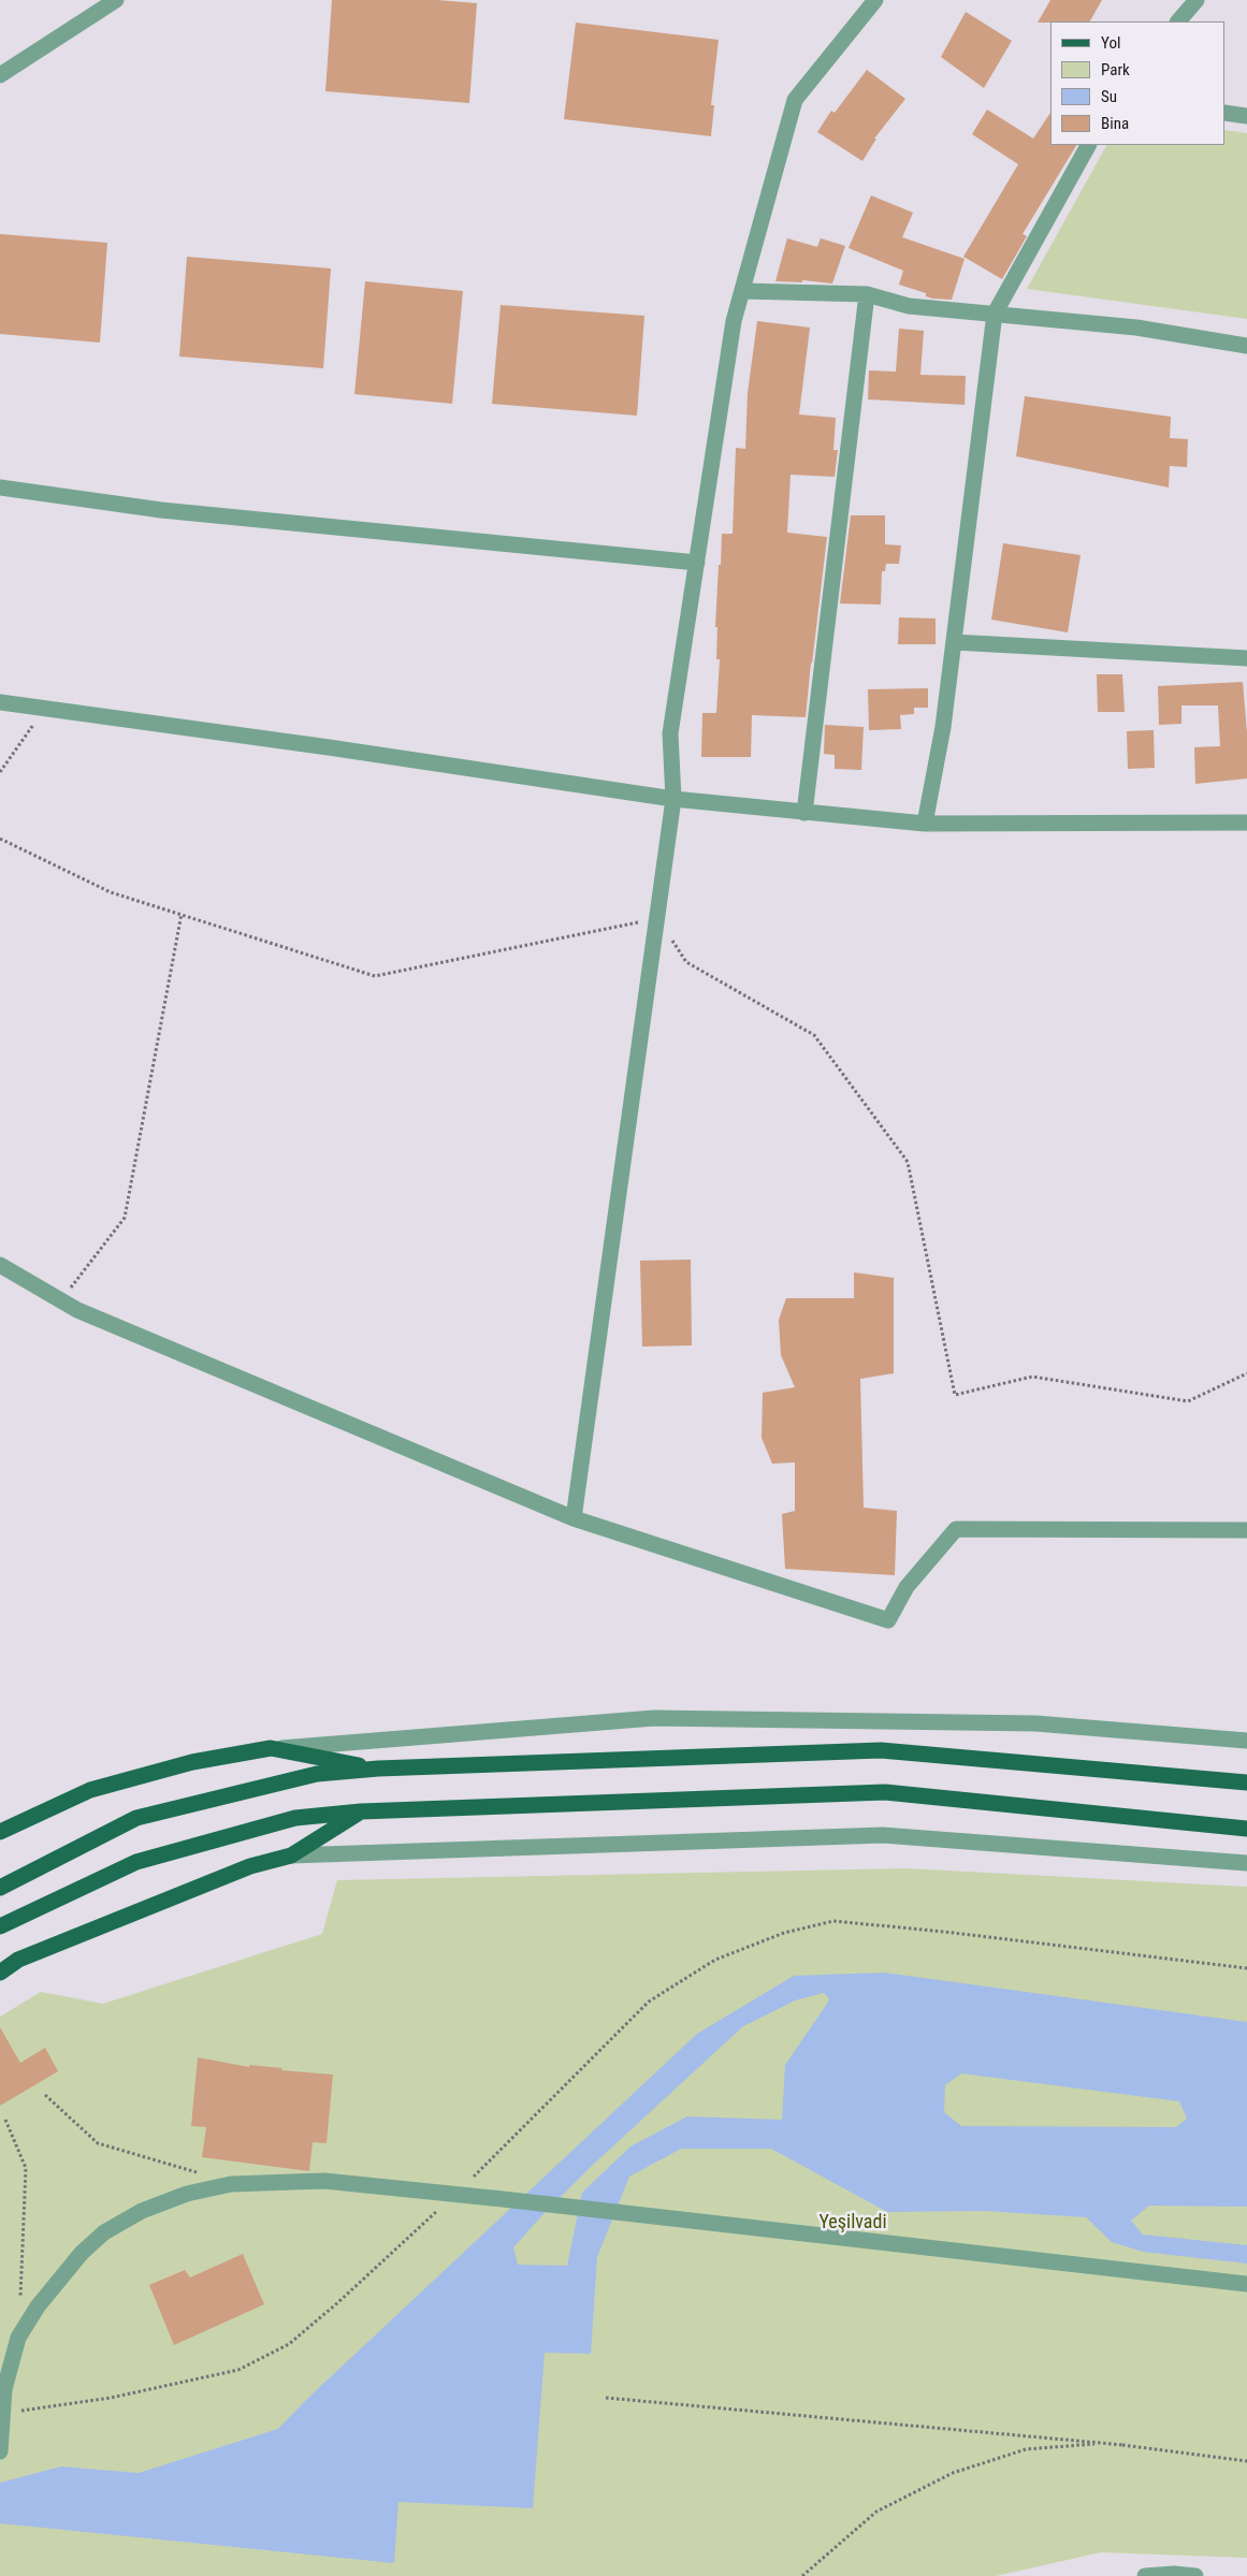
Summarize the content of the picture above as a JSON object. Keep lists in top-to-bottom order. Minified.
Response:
{"parks":["Yeşilvadi"],"legend":["Yol","Park","Su","Bina"]}
